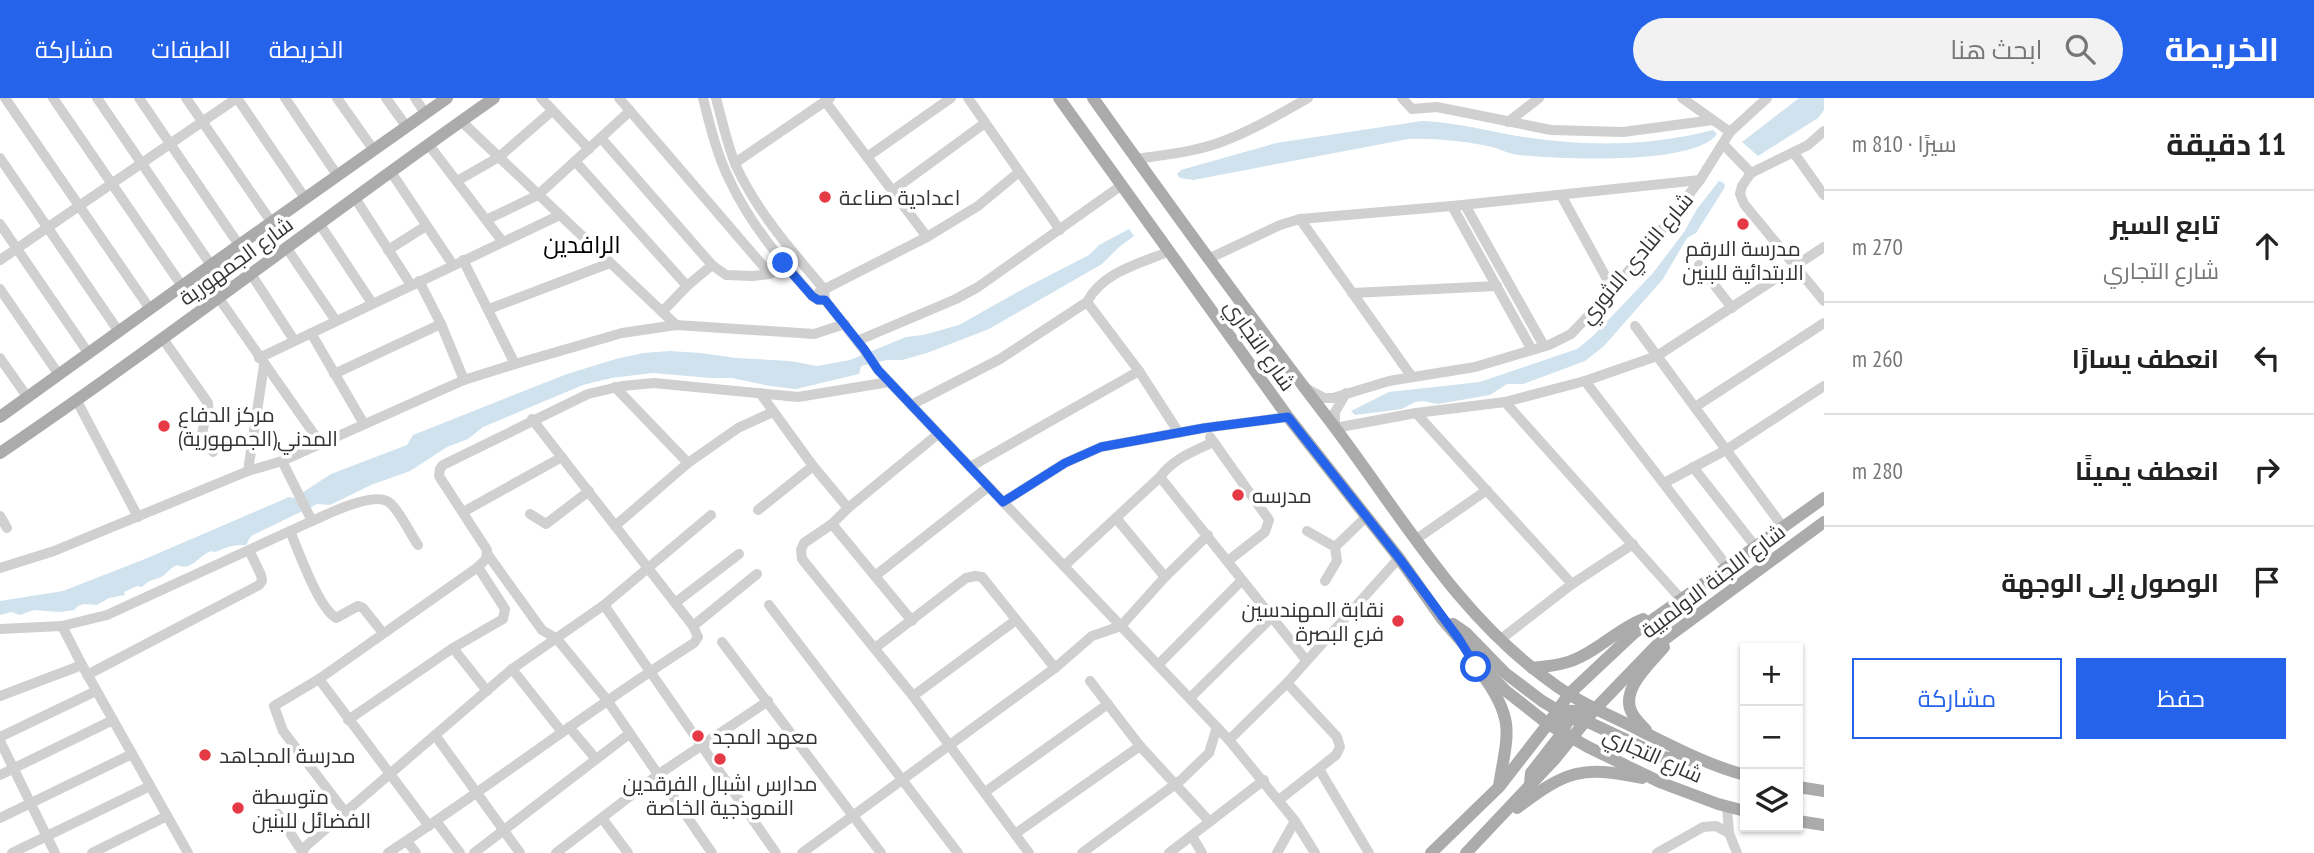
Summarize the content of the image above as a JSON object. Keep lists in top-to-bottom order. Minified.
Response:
{"streets":{"main road":["شارع الجمهورية","شارع التجاري","شارع اللجنة الاولمبية"],"street":["شارع النادي الاثوري"]},"crossings":[["شارع النادي الاثوري","شارع التجاري"],["شارع التجاري","شارع اللجنة الاولمبية"]],"districts":["الرافدين"],"places":["اعدادية صناعة","مدرسة الارقم الابتدائية للبنين","مركز الدفاع المدني(الجمهورية)","مدرسه","نقابة المهندسين فرع البصرة","معهد المجد","مدرسة المجاهد","مدارس اشبال الفرقدين النموذجية الخاصة","متوسطة الفضائل للبنين"],"page":{"header":"الخريطة","search":"ابحث هنا","nav":["الخريطة","الطبقات","مشاركة"],"heading":["11 دقيقة","سيرًا · 810 m"],"list":[["تابع السير","شارع التجاري","270 m"],["انعطف يسارًا","260 m"],["انعطف يمينًا","280 m"],"الوصول إلى الوجهة"],"buttons":["حفظ","مشاركة"],"map_buttons":["+","−"]}}
